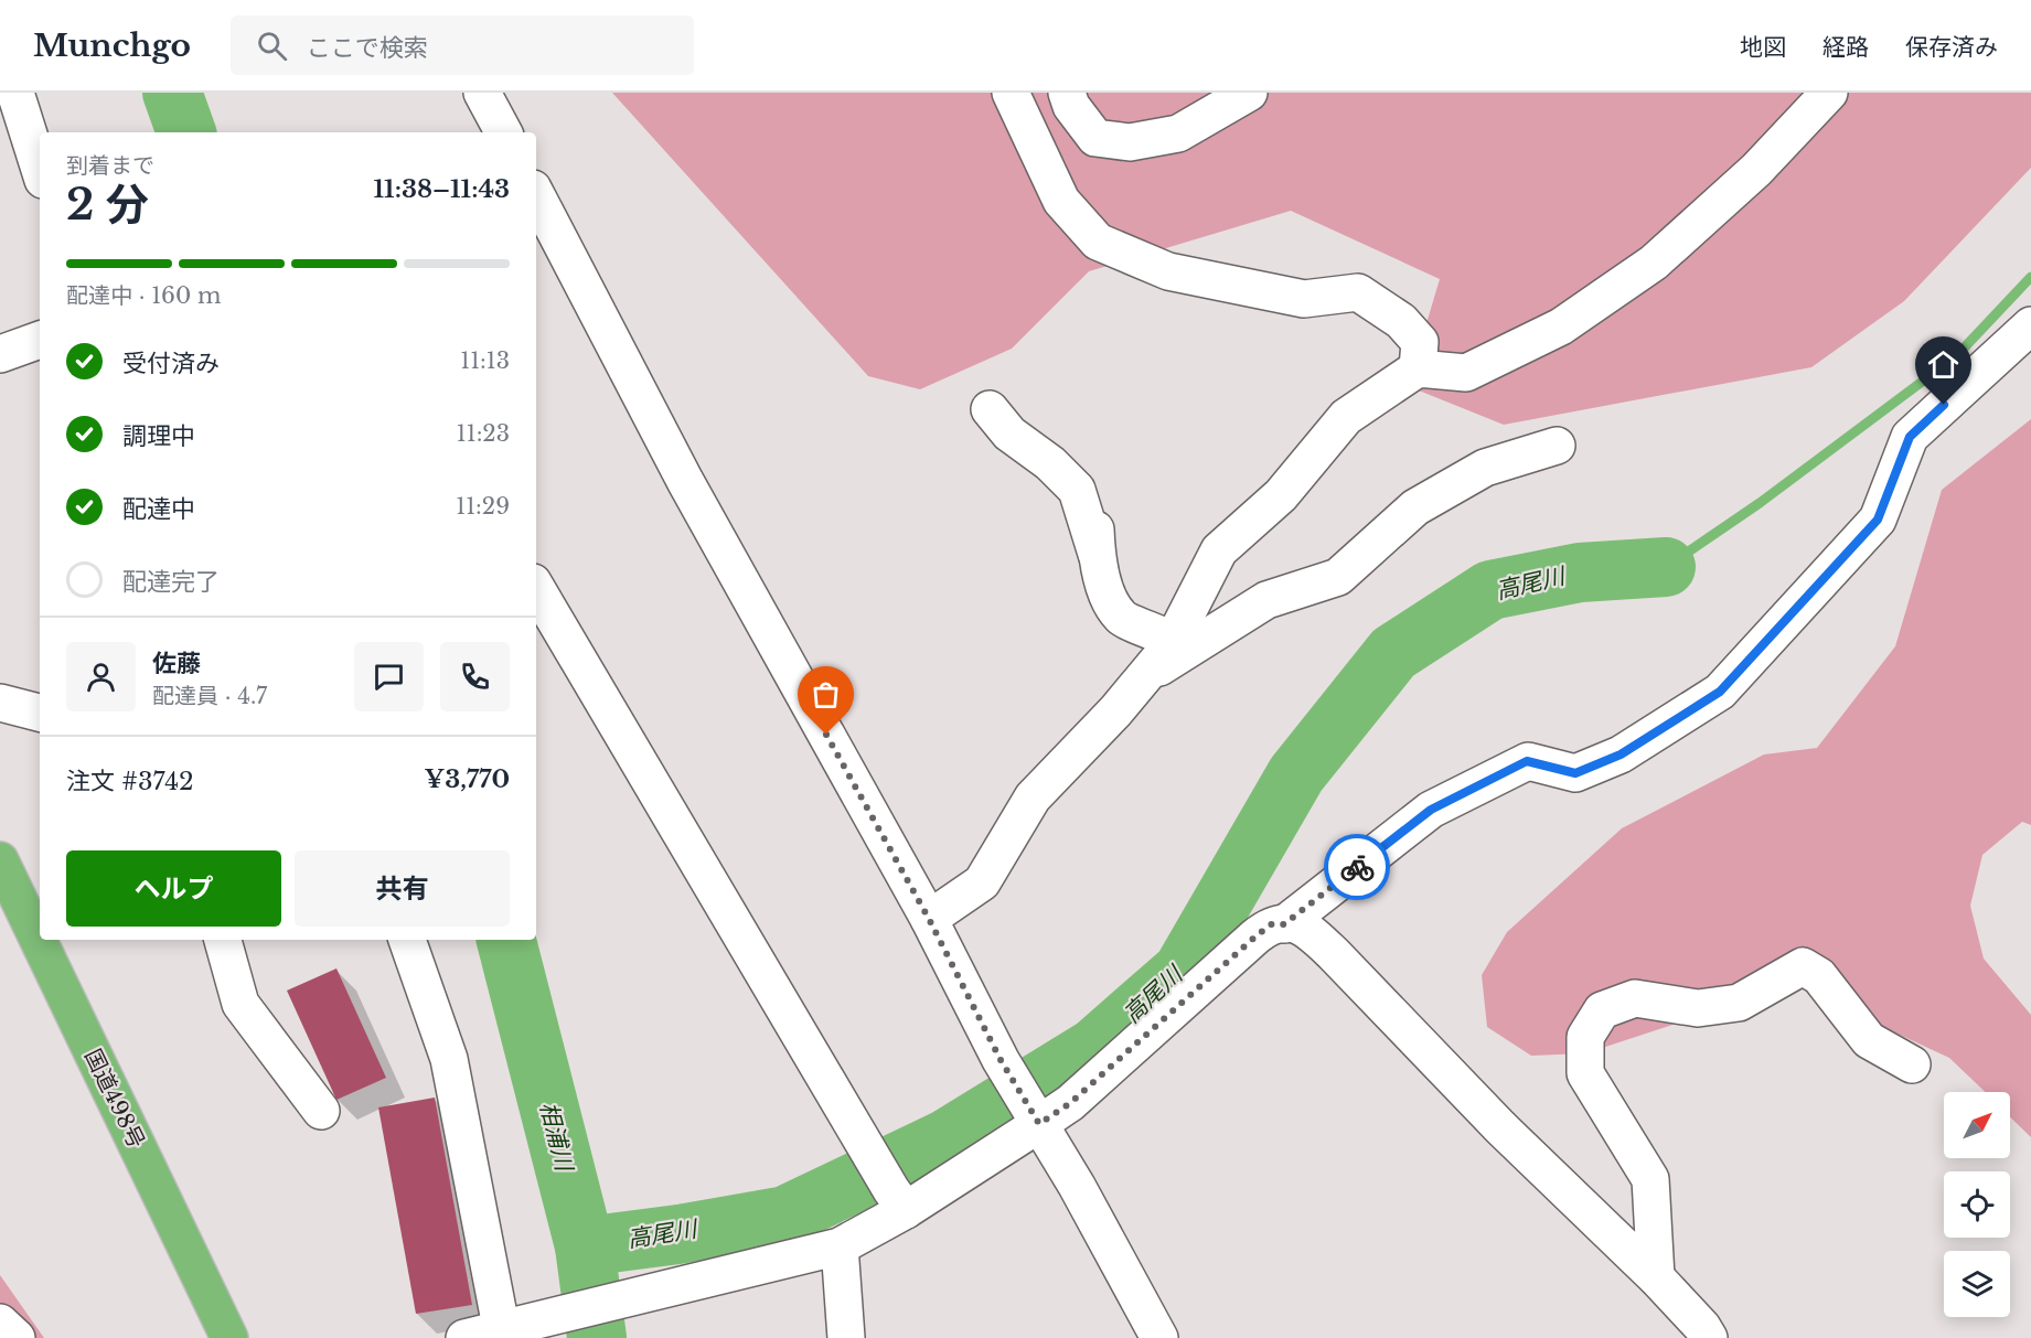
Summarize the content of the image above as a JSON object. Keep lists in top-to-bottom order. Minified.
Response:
{"streets":{"highway":["国道498号"]},"water":["高尾川","相浦川"],"north":"top right","page":{"header":"Munchgo","search":"ここで検索","nav":["地図","経路","保存済み"],"heading":["2 分","到着まで","11:38–11:43"],"panel":["佐藤","配達員 · 4.7","注文 #3742","¥3,770"],"bar":"配達中 · 160 m","list":[["受付済み","11:13"],["調理中","11:23"],["配達中","11:29"],"配達完了"],"buttons":["ヘルプ","共有"]}}
